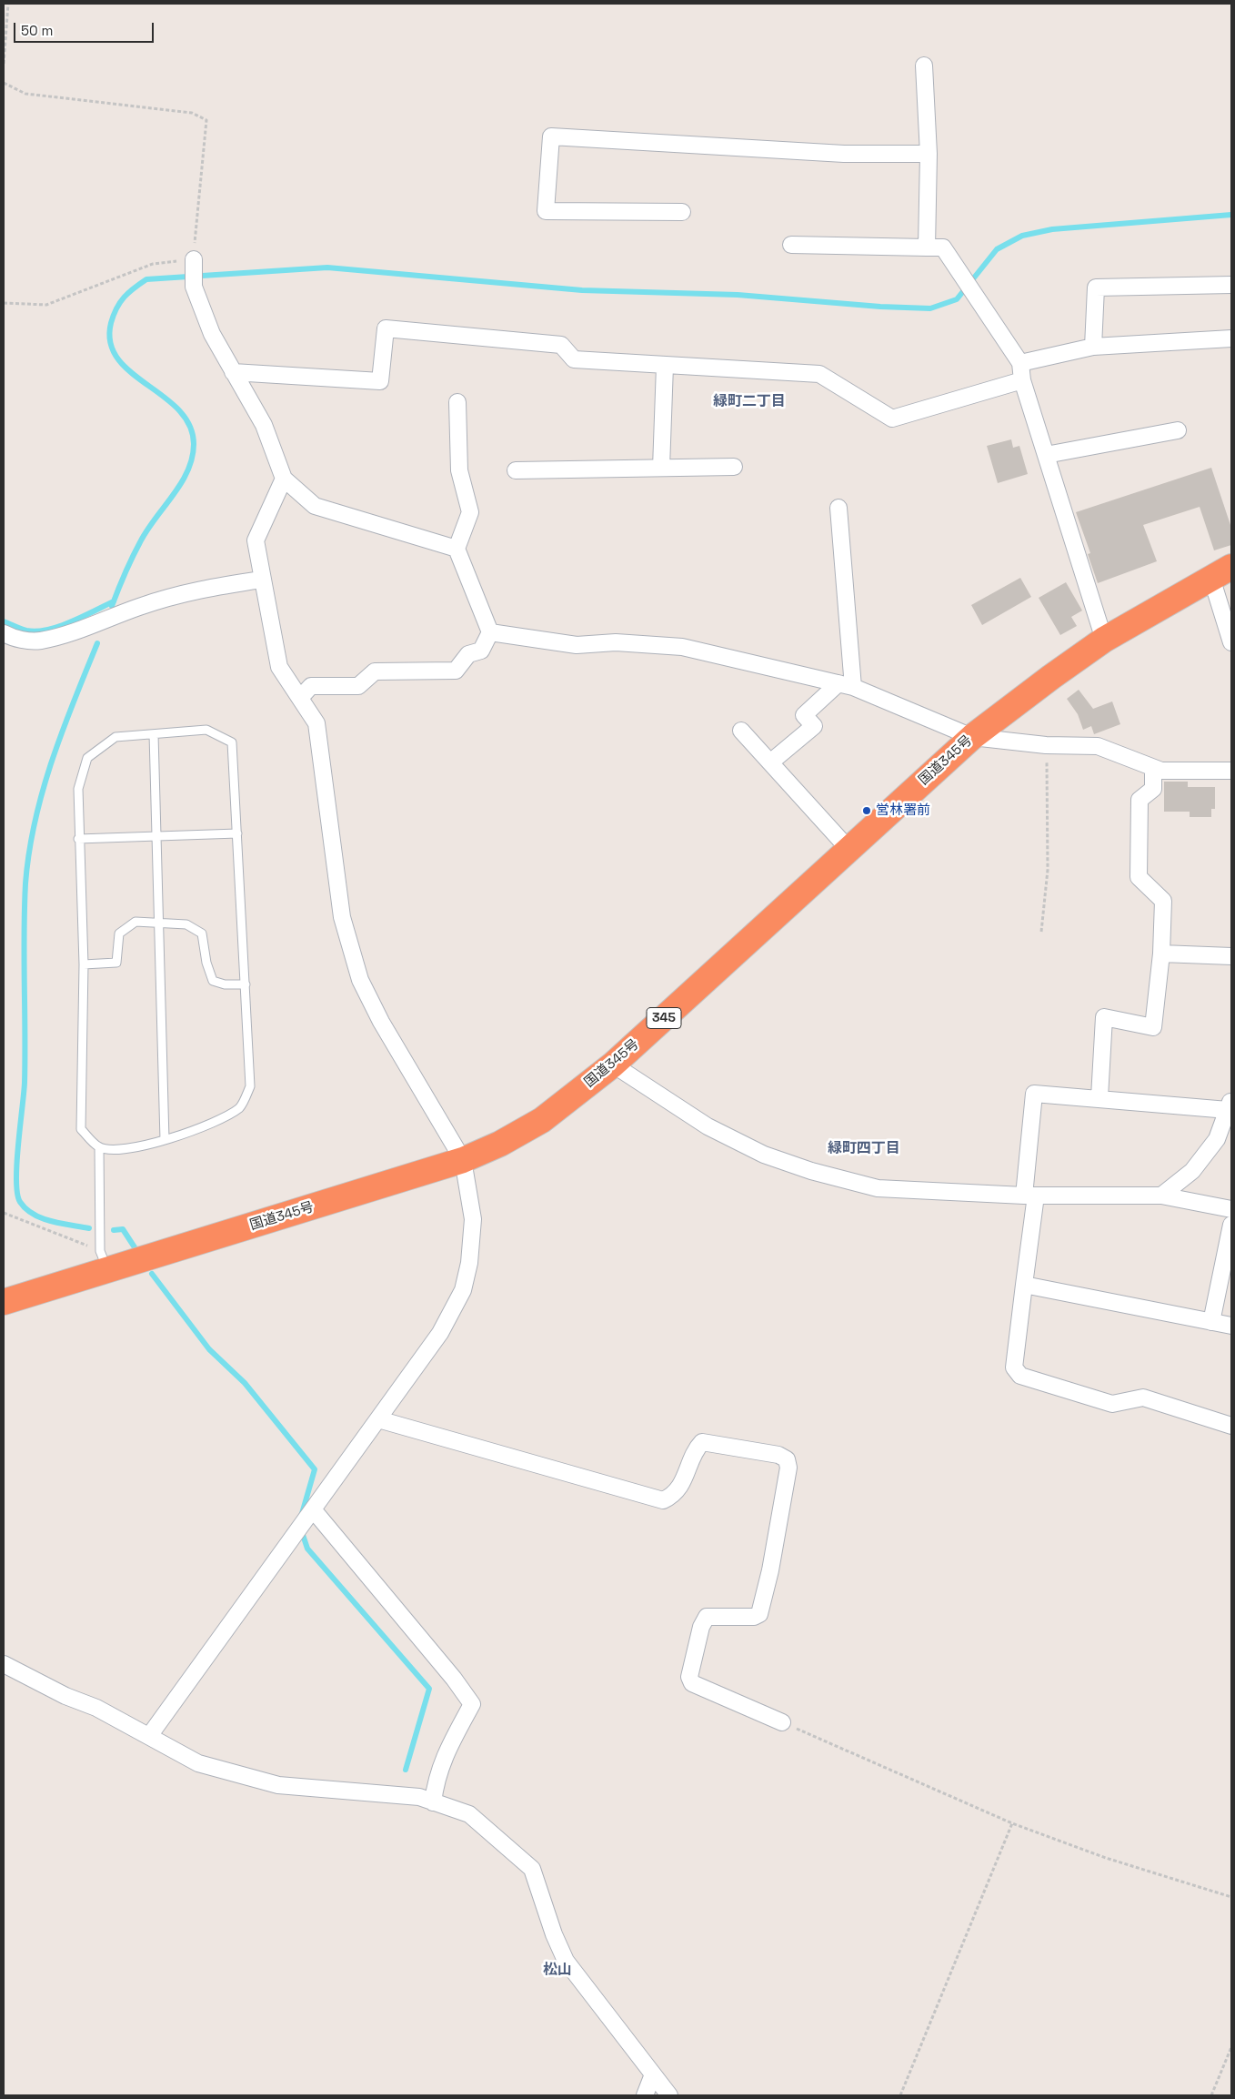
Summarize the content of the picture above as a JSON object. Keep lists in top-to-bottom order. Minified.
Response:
{"streets":{"highway":["国道345号","345"]},"districts":["緑町二丁目","緑町四丁目","松山"],"places":["営林署前"],"scale_bar":"50 m"}
